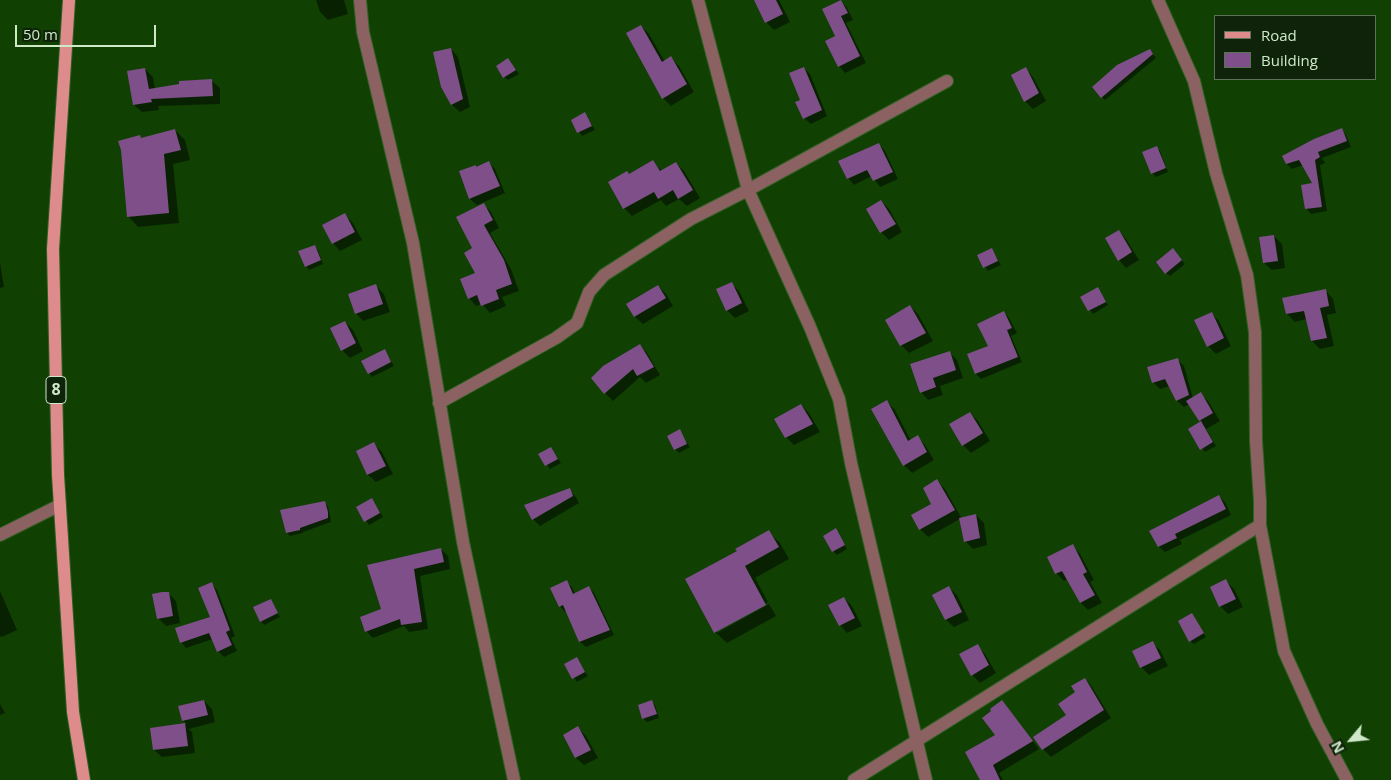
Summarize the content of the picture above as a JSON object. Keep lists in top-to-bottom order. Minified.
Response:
{"streets":{"main road":["8"]},"legend":["Road","Building"],"scale_bar":"50 m","north":"bottom left"}
